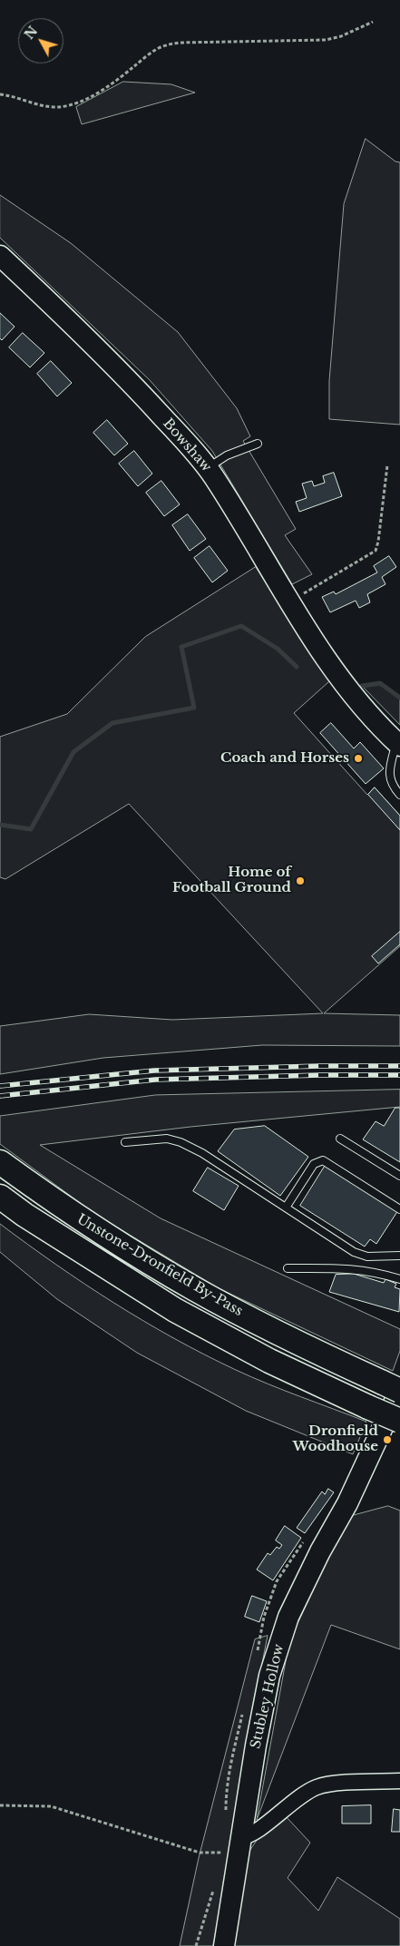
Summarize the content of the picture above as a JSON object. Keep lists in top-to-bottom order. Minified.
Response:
{"streets":{"highway":["Unstone-Dronfield By-Pass"],"main road":["Bowshaw","Stubley Hollow"]},"crossings":[["Unstone-Dronfield By-Pass","Stubley Hollow"]],"places":["Coach and Horses","Home of Football Ground","Dronfield Woodhouse"],"north":"top left"}
